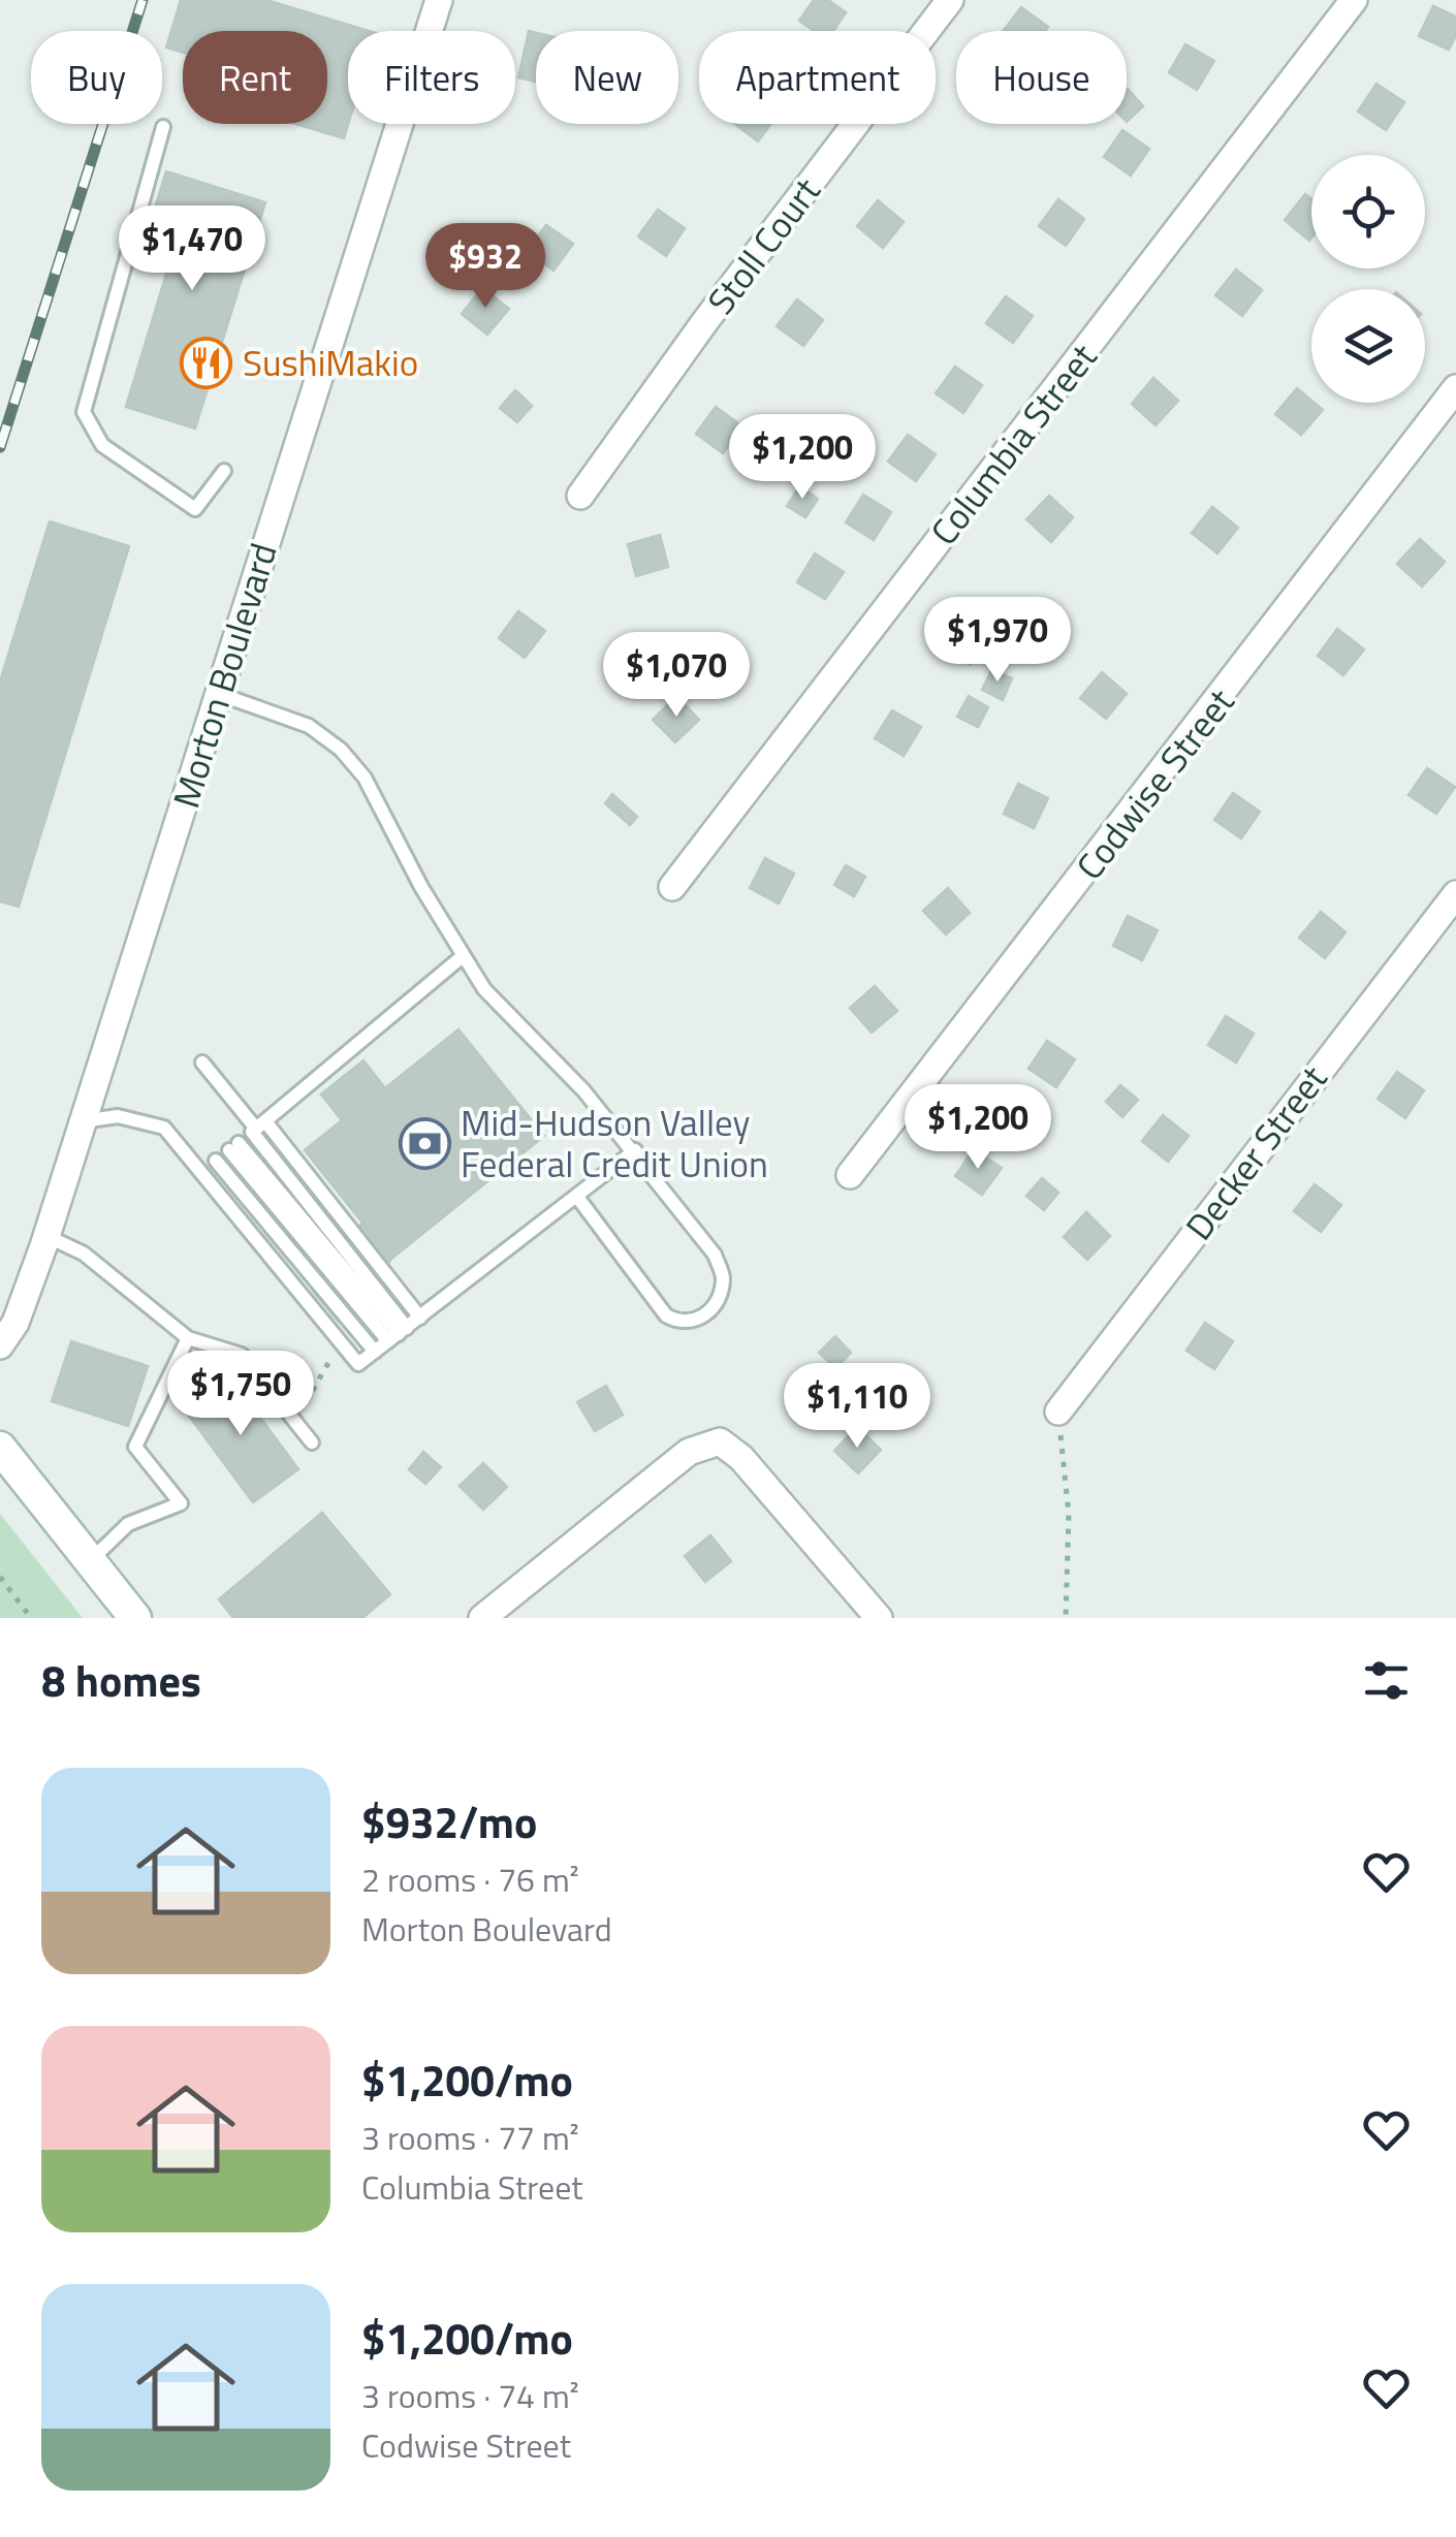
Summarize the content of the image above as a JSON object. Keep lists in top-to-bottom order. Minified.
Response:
{"streets":{"street":["Stoll Court","Columbia Street","Morton Boulevard","Codwise Street","Decker Street"]},"places":{"restaurant":["SushiMakio"],"bank":["Mid-Hudson Valley Federal Credit Union"]},"page":{"chip":["Buy","Rent","Filters","New","Apartment","House"],"price":["$1,470","$932","$1,200","$1,970","$1,070","$1,200","$1,750","$1,110"],"heading":"8 homes","list":[{"name":"$932/mo","note":"2 rooms · 76 m² · Morton Boulevard"},{"name":"$1,200/mo","note":"3 rooms · 77 m² · Columbia Street"},{"name":"$1,200/mo","note":"3 rooms · 74 m² · Codwise Street"}]}}
